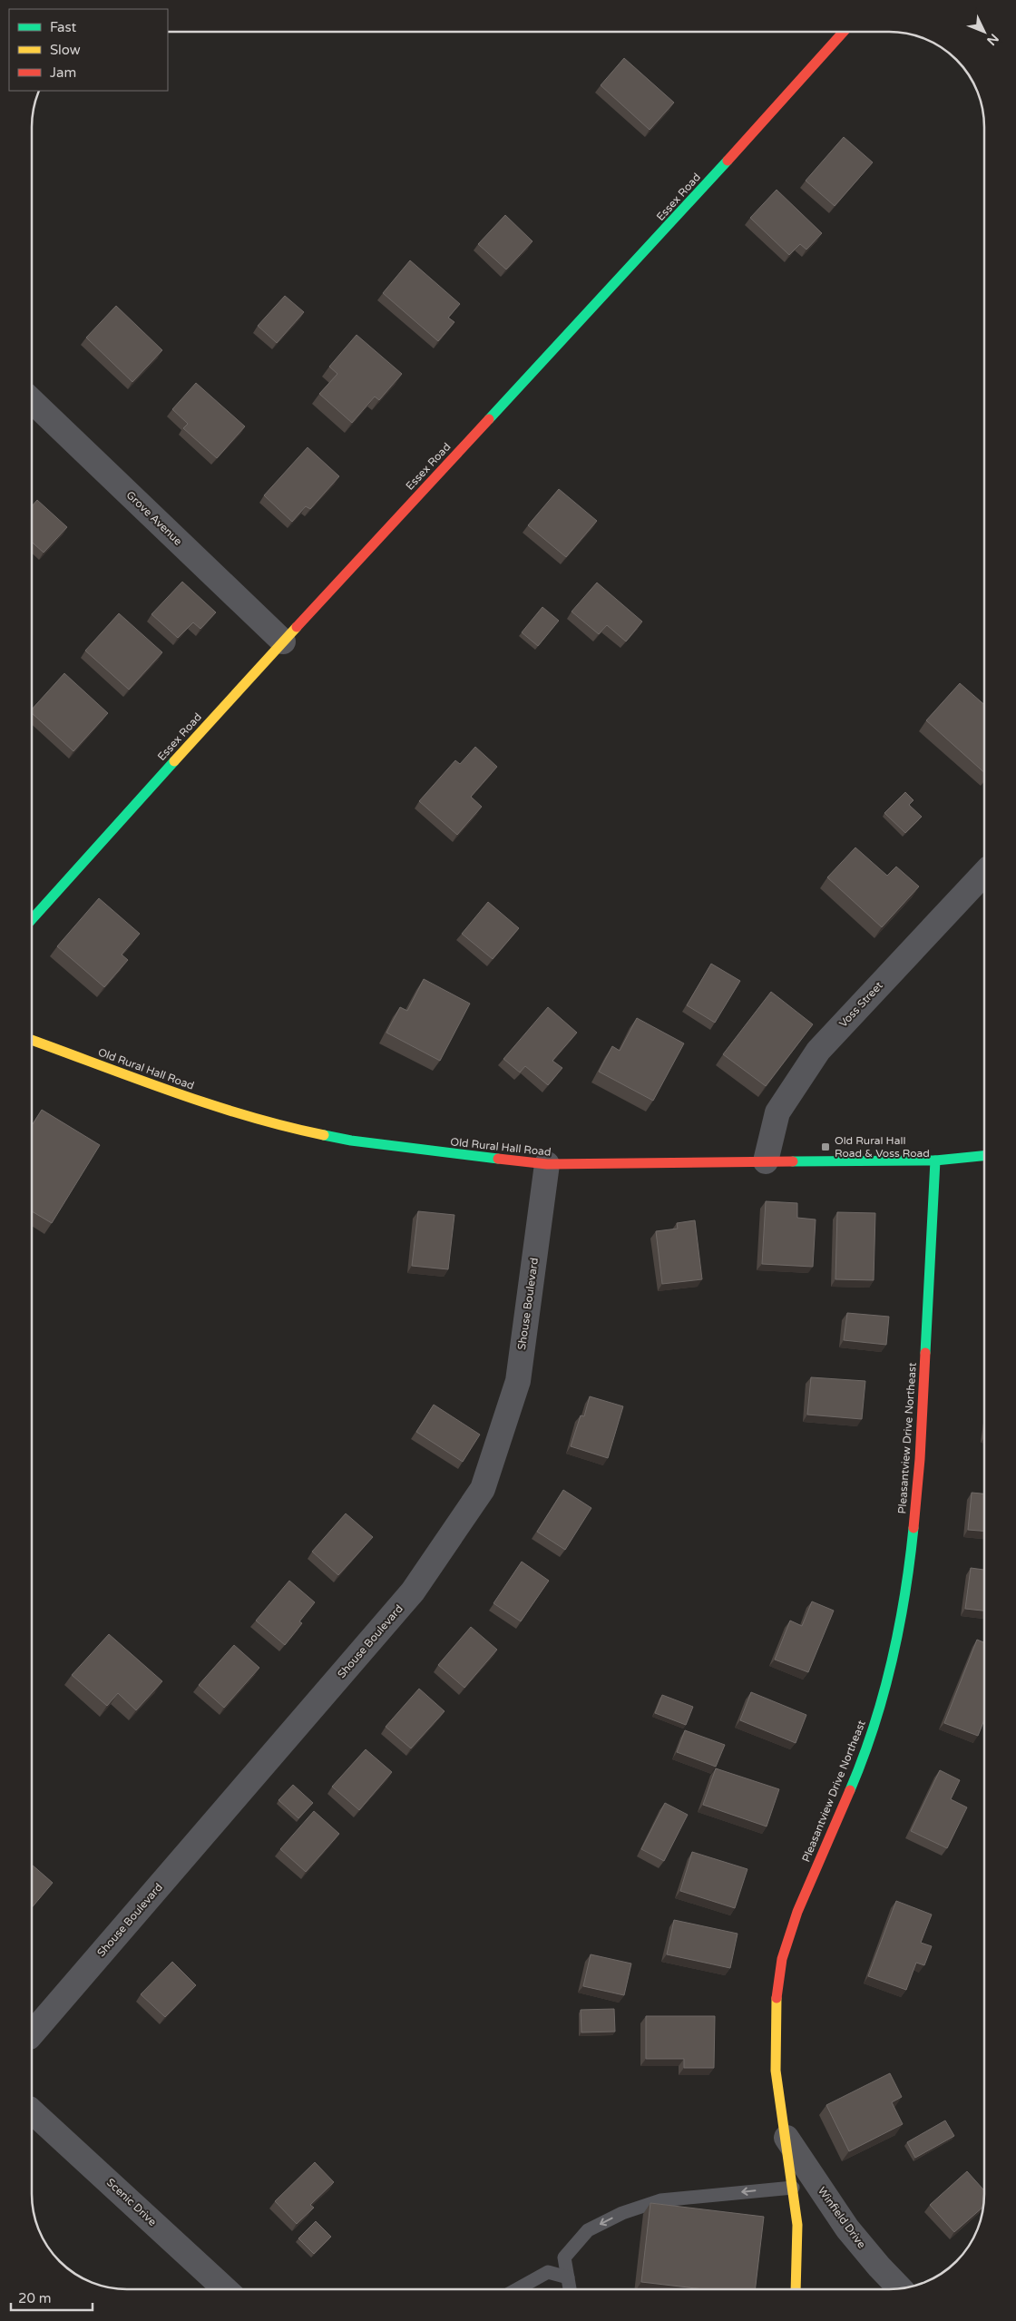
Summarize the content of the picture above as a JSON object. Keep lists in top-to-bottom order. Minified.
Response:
{"streets":{"street":["Essex Road","Grove Avenue","Voss Street","Old Rural Hall Road","Shouse Boulevard","Pleasantview Drive Northeast","Scenic Drive","Winfield Drive"]},"crossings":[["Essex Road","Grove Avenue"],["Voss Street","Old Rural Hall Road"],["Old Rural Hall Road","Shouse Boulevard"],["Old Rural Hall Road","Pleasantview Drive Northeast"],["Pleasantview Drive Northeast","Winfield Drive"]],"places":{"transit":["Old Rural Hall Road & Voss Road"]},"legend":["Fast","Slow","Jam"],"scale_bar":"20 m","north":"bottom right"}
